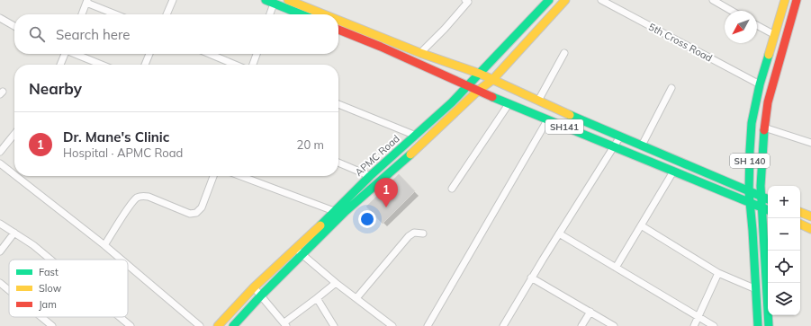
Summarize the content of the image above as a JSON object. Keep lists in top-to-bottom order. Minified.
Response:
{"streets":{"main road":["SH141","APMC Road","SH 140"],"street":["5th Cross Road"]},"crossings":[["5th Cross Road","SH 140"],["SH141","APMC Road"],["SH141","SH 140"]],"legend":["Fast","Slow","Jam"],"north":"bottom left","page":{"search":"Search here","heading":"Nearby","list":[{"mark":"1","name":"Dr. Mane's Clinic","note":"Hospital · APMC Road","value":"20 m"}],"pins":"1","map_buttons":["+","−"]}}
